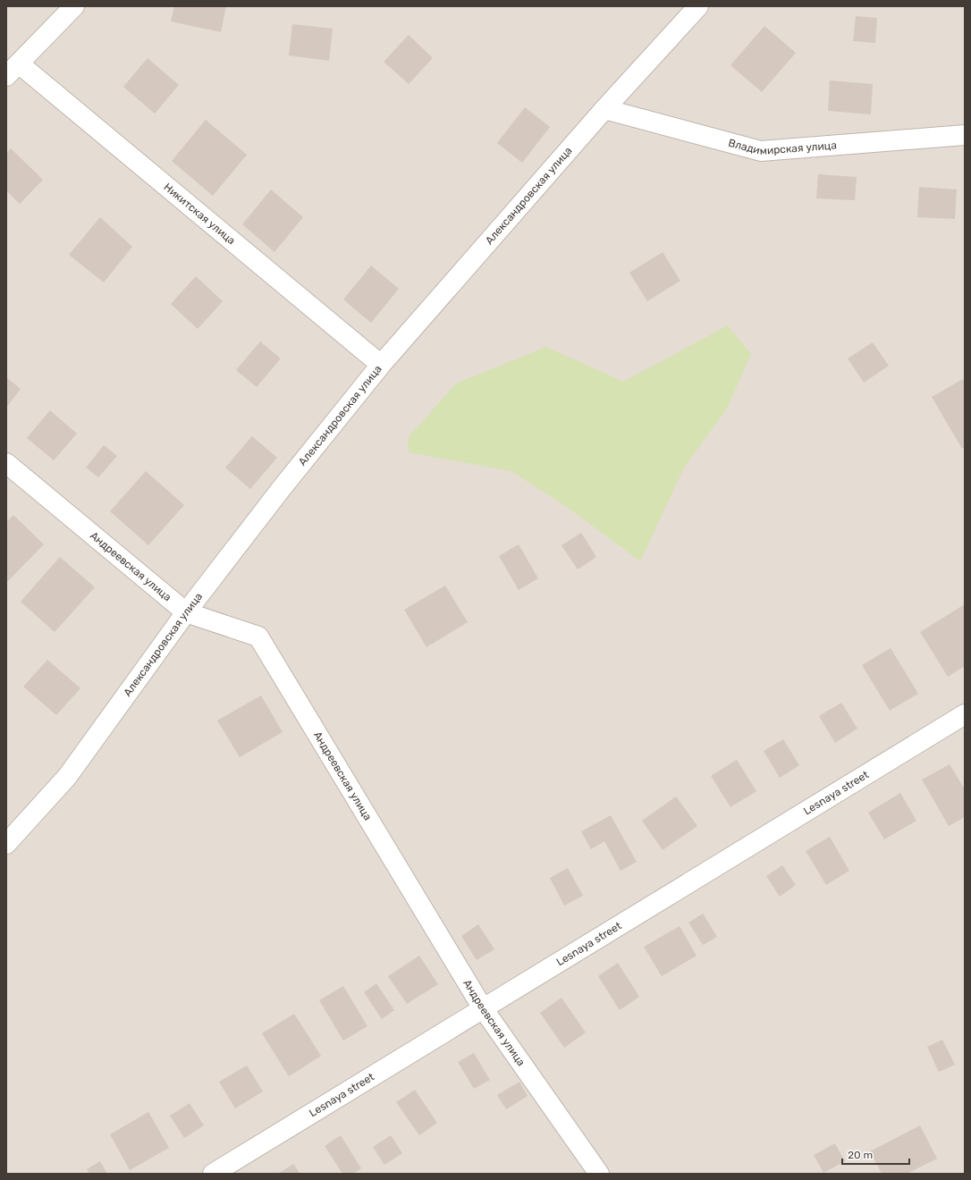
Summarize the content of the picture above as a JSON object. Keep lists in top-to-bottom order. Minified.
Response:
{"streets":{"street":["Владимирская улица","Александровская улица","Никитская улица","Андреевская улица","Lesnaya street"]},"crossings":[["Владимирская улица","Александровская улица"],["Александровская улица","Никитская улица"],["Александровская улица","Андреевская улица"],["Андреевская улица","Lesnaya street"]],"scale_bar":"20 m"}
